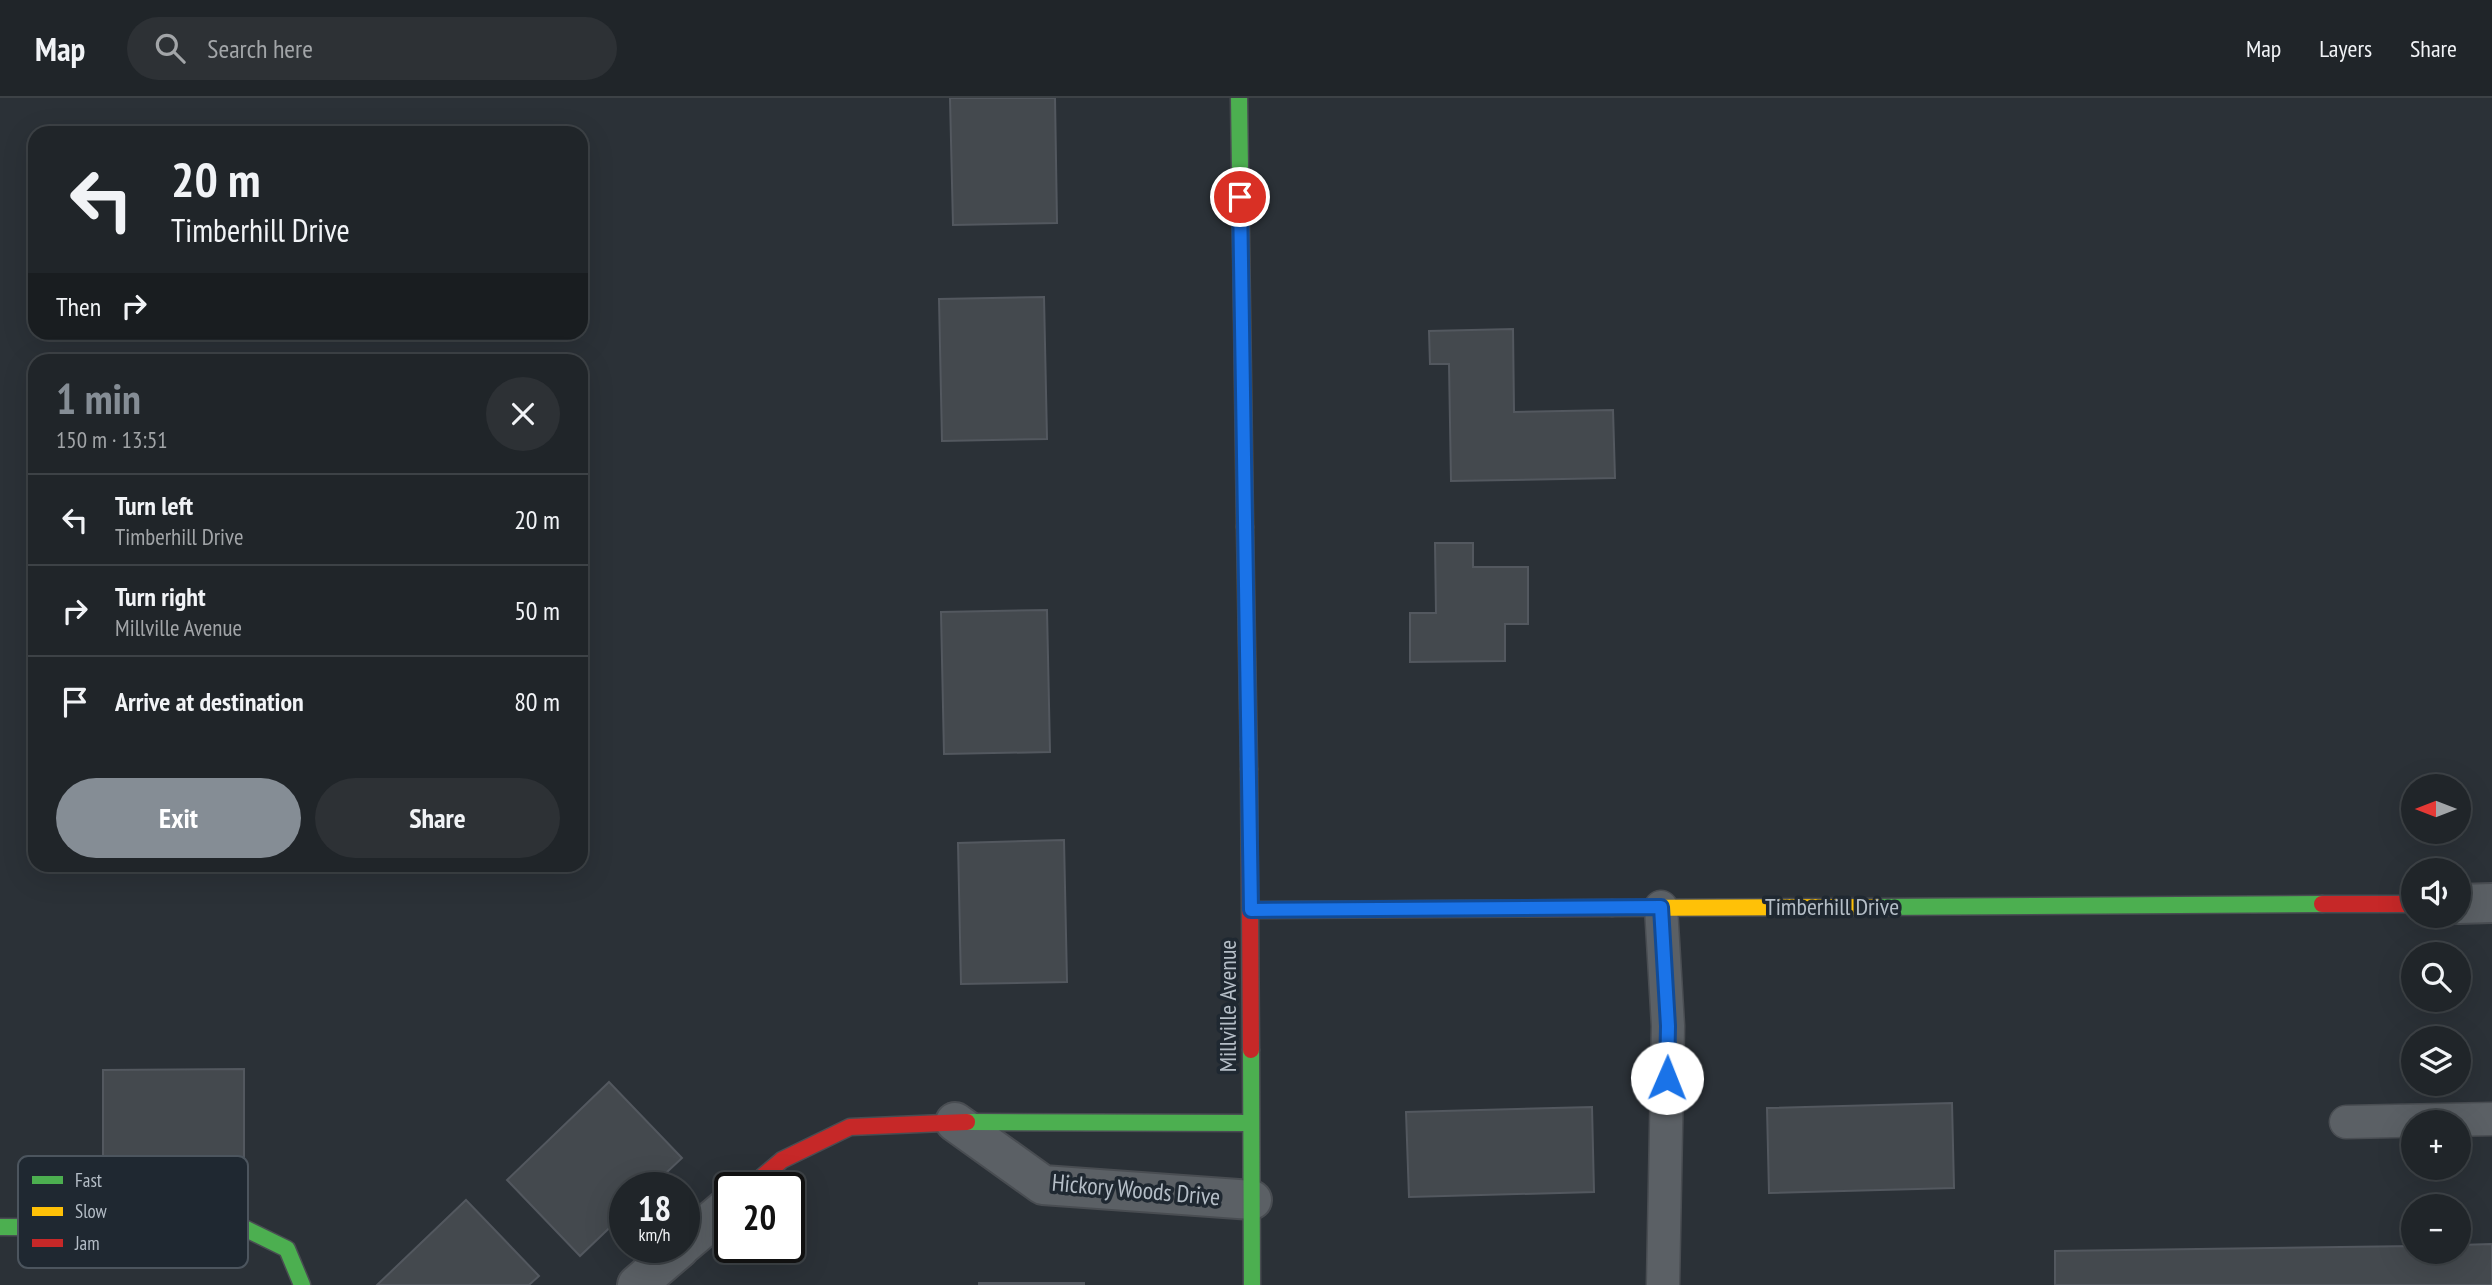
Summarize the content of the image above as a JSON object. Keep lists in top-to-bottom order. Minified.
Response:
{"streets":{"street":["Timberhill Drive","Millville Avenue","Hickory Woods Drive"]},"crossings":[["Timberhill Drive","Millville Avenue"],["Millville Avenue","Hickory Woods Drive"]],"legend":["Fast","Slow","Jam"],"north":"left","page":{"header":"Map","search":"Search here","nav":["Map","Layers","Share"],"turn":["20 m","Timberhill Drive"],"then":"Then","heading":["1 min","150 m · 13:51"],"list":[{"name":"Turn left","note":"Timberhill Drive","value":"20 m"},{"name":"Turn right","note":"Millville Avenue","value":"50 m"},{"name":"Arrive at destination","value":"80 m"}],"buttons":["Exit","Share"],"map_buttons":["+","−"],"speed":"18 km/h","limit":"20"}}
